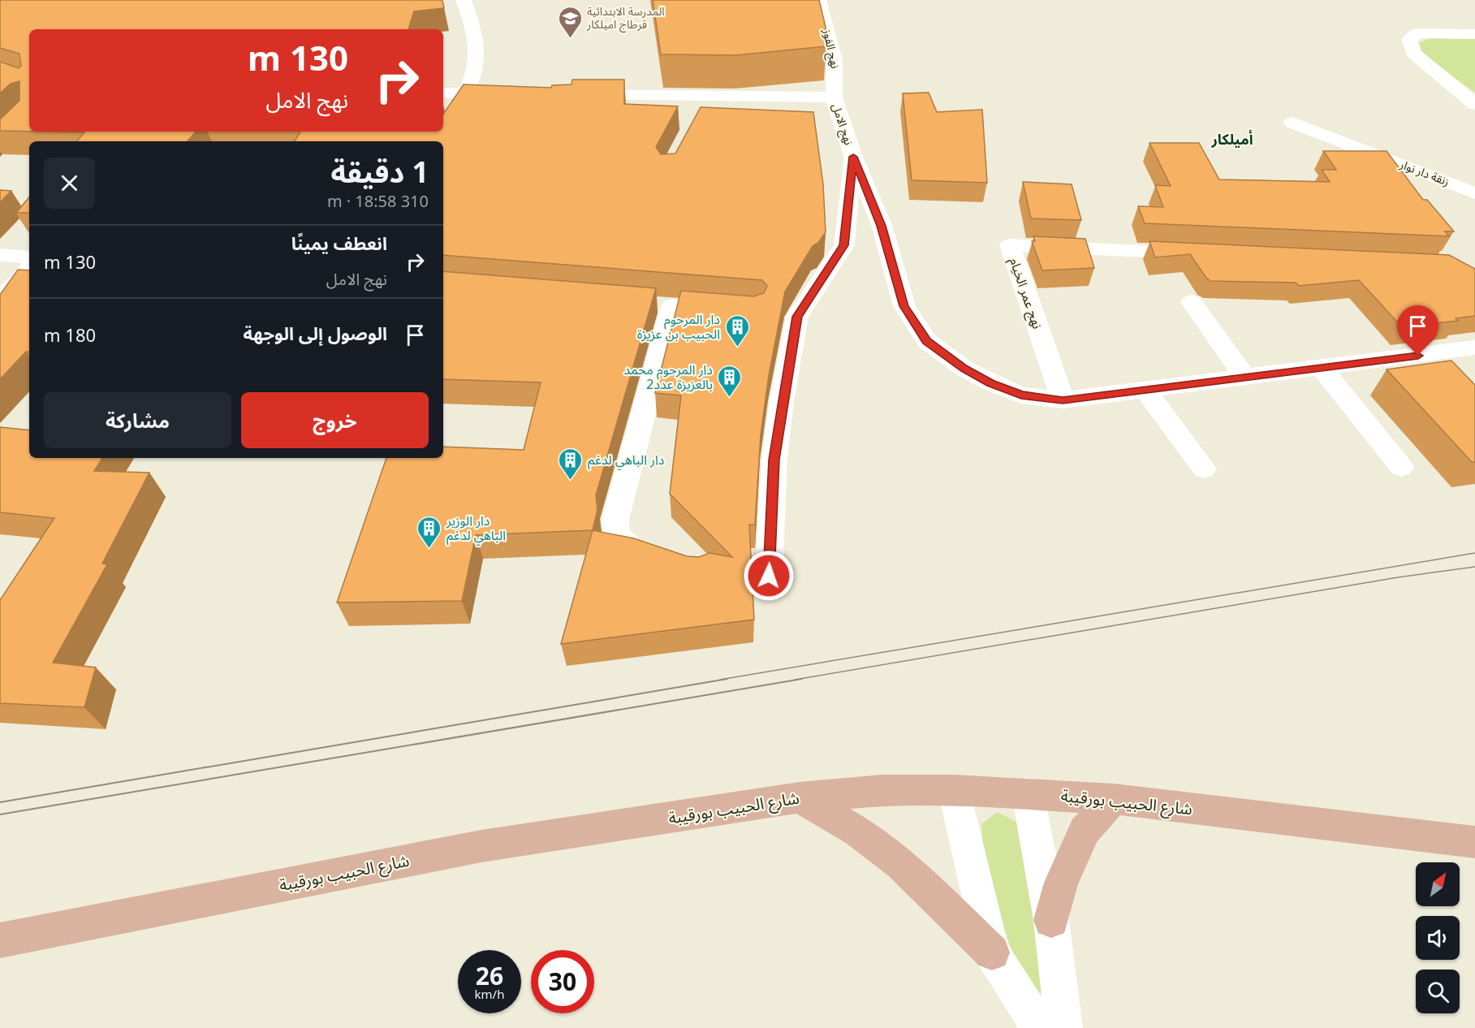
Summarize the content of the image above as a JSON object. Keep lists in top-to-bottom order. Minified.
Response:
{"streets":{"main road":["شارع الحبيب بورقيبة"],"street":["نهج الفوز","نهج الامل","زنقة دار نوار","نهج عمر الخيام"]},"crossings":[["نهج الفوز","نهج الامل"],["نهج الامل","نهج عمر الخيام"]],"districts":["أميلكار"],"places":{"school or university":["المدرسة الابتدائية قرطاج اميلكار"],"building":["دار المرحوم الحبيب بن عزيزة","دار المرحوم محمد بالعزيزة عدد2","دار الباهي لدغم","دار الوزير الباهي لدغم"]},"north":"top right","page":{"turn":["130 m","نهج الامل"],"heading":["1 دقيقة","310 m · 18:58"],"list":[{"name":"انعطف يمينًا","note":"نهج الامل","value":"130 m"},{"name":"الوصول إلى الوجهة","value":"180 m"}],"buttons":["خروج","مشاركة"],"speed":"26 km/h","limit":"30"}}
